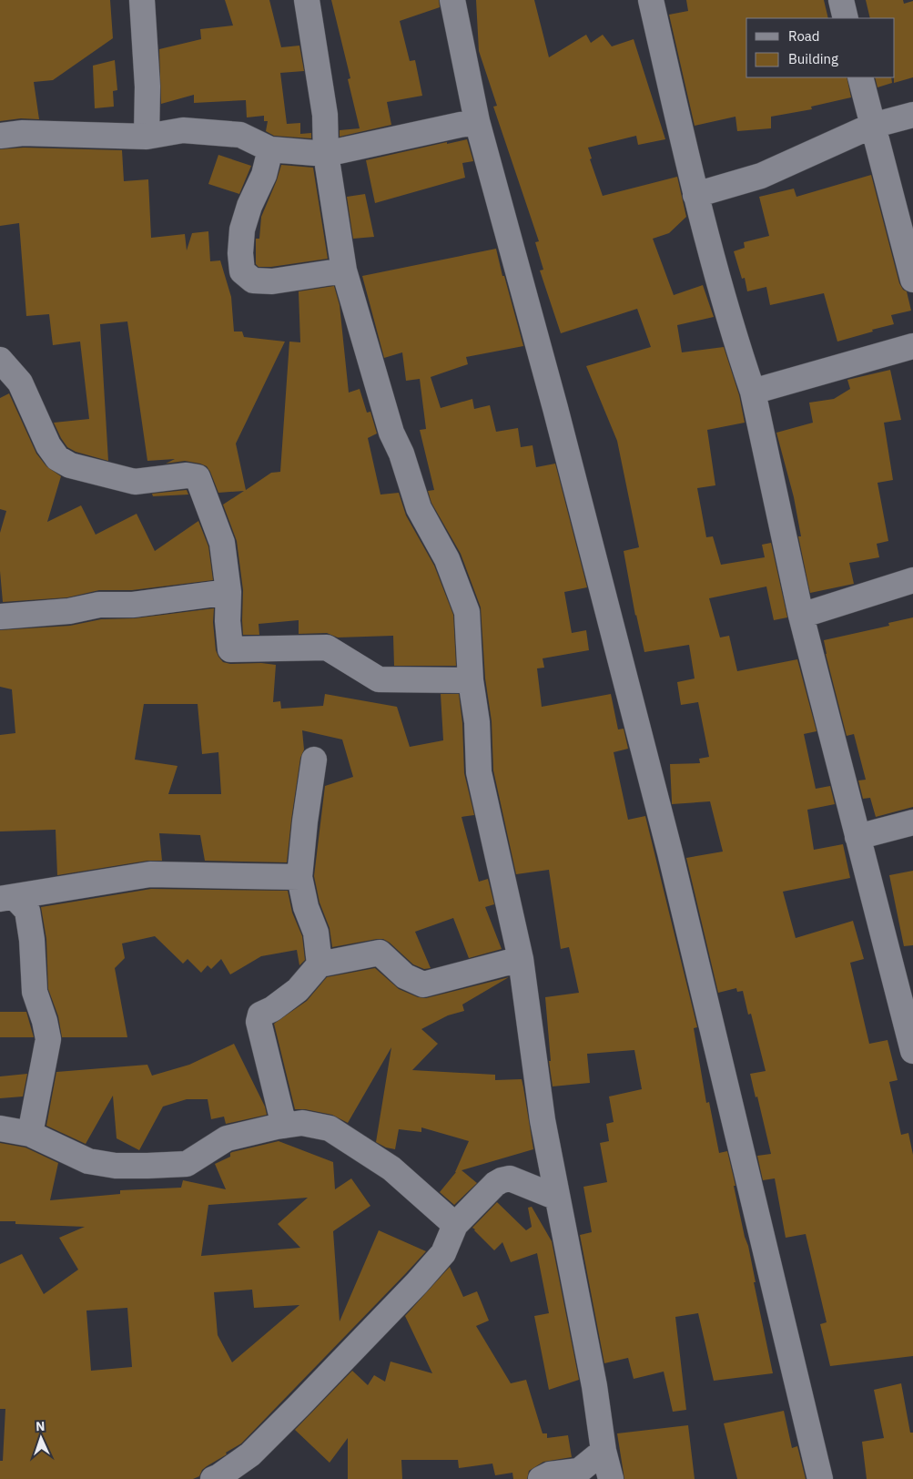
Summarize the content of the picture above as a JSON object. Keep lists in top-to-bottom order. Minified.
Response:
{"legend":["Road","Building"],"north":"top"}
